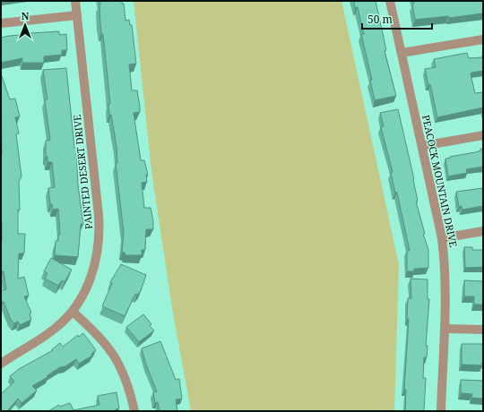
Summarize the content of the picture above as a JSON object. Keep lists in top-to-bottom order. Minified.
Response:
{"streets":{"street":["PAINTED DESERT DRIVE","PEACOCK MOUNTAIN DRIVE"]},"scale_bar":"50 m","north":"top"}
